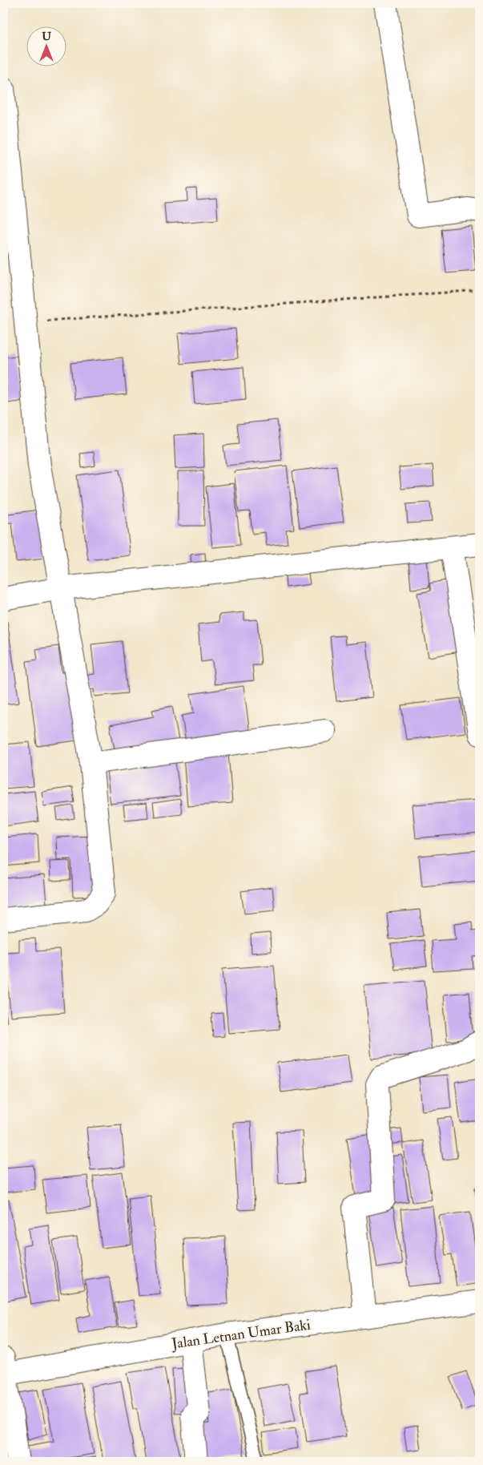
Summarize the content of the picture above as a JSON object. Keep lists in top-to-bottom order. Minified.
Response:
{"streets":{"street":["Jalan Letnan Umar Baki"]},"north":"top"}
